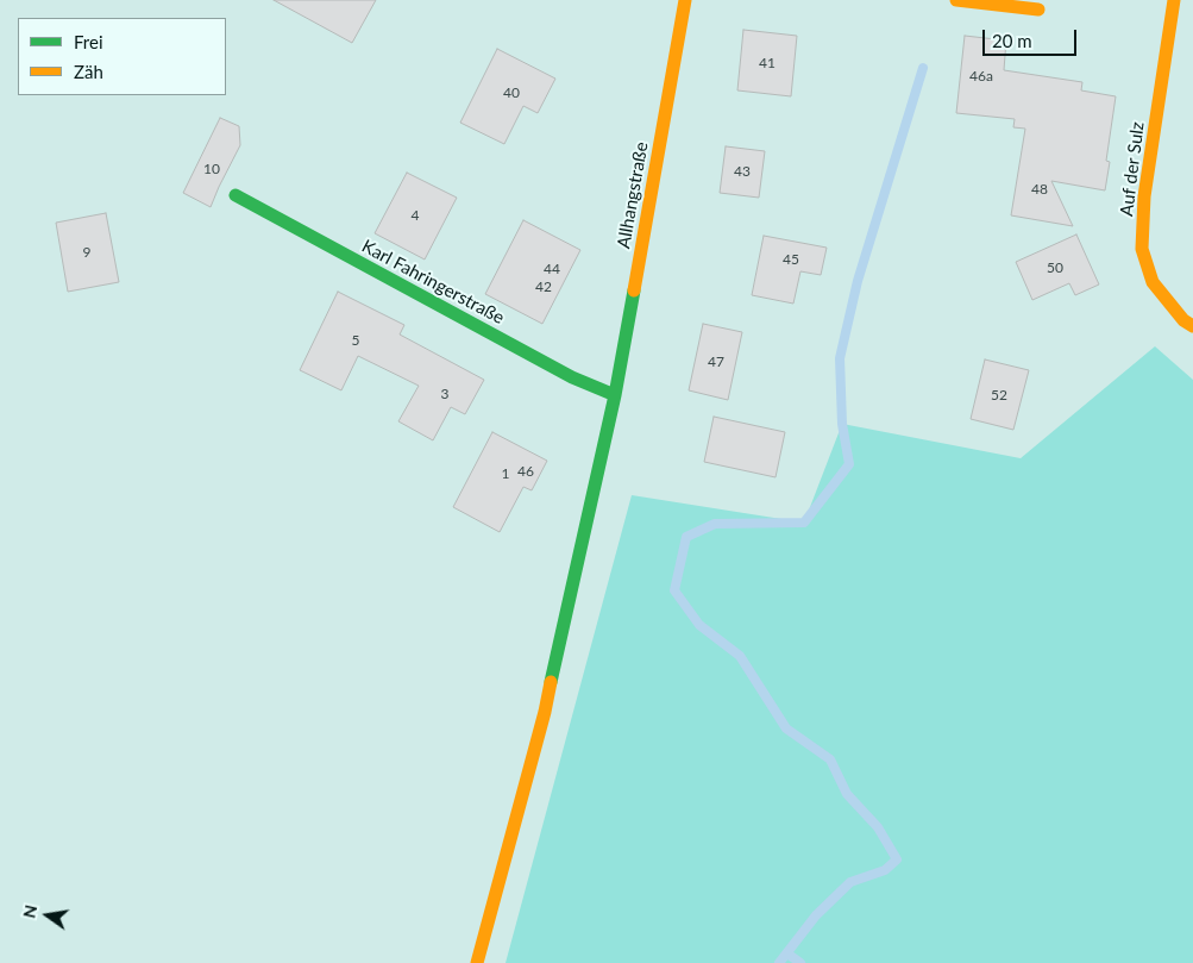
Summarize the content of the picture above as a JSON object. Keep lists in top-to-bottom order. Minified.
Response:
{"streets":{"street":["Auf der Sulz","Allhangstraße","Karl Fahringerstraße"]},"crossings":[["Allhangstraße","Karl Fahringerstraße"]],"house_numbers":["41","46a","40","10","43","48","4","9","45","50","44","42","5","47","3","52","46","1"],"legend":["Frei","Zäh"],"scale_bar":"20 m","north":"left"}
